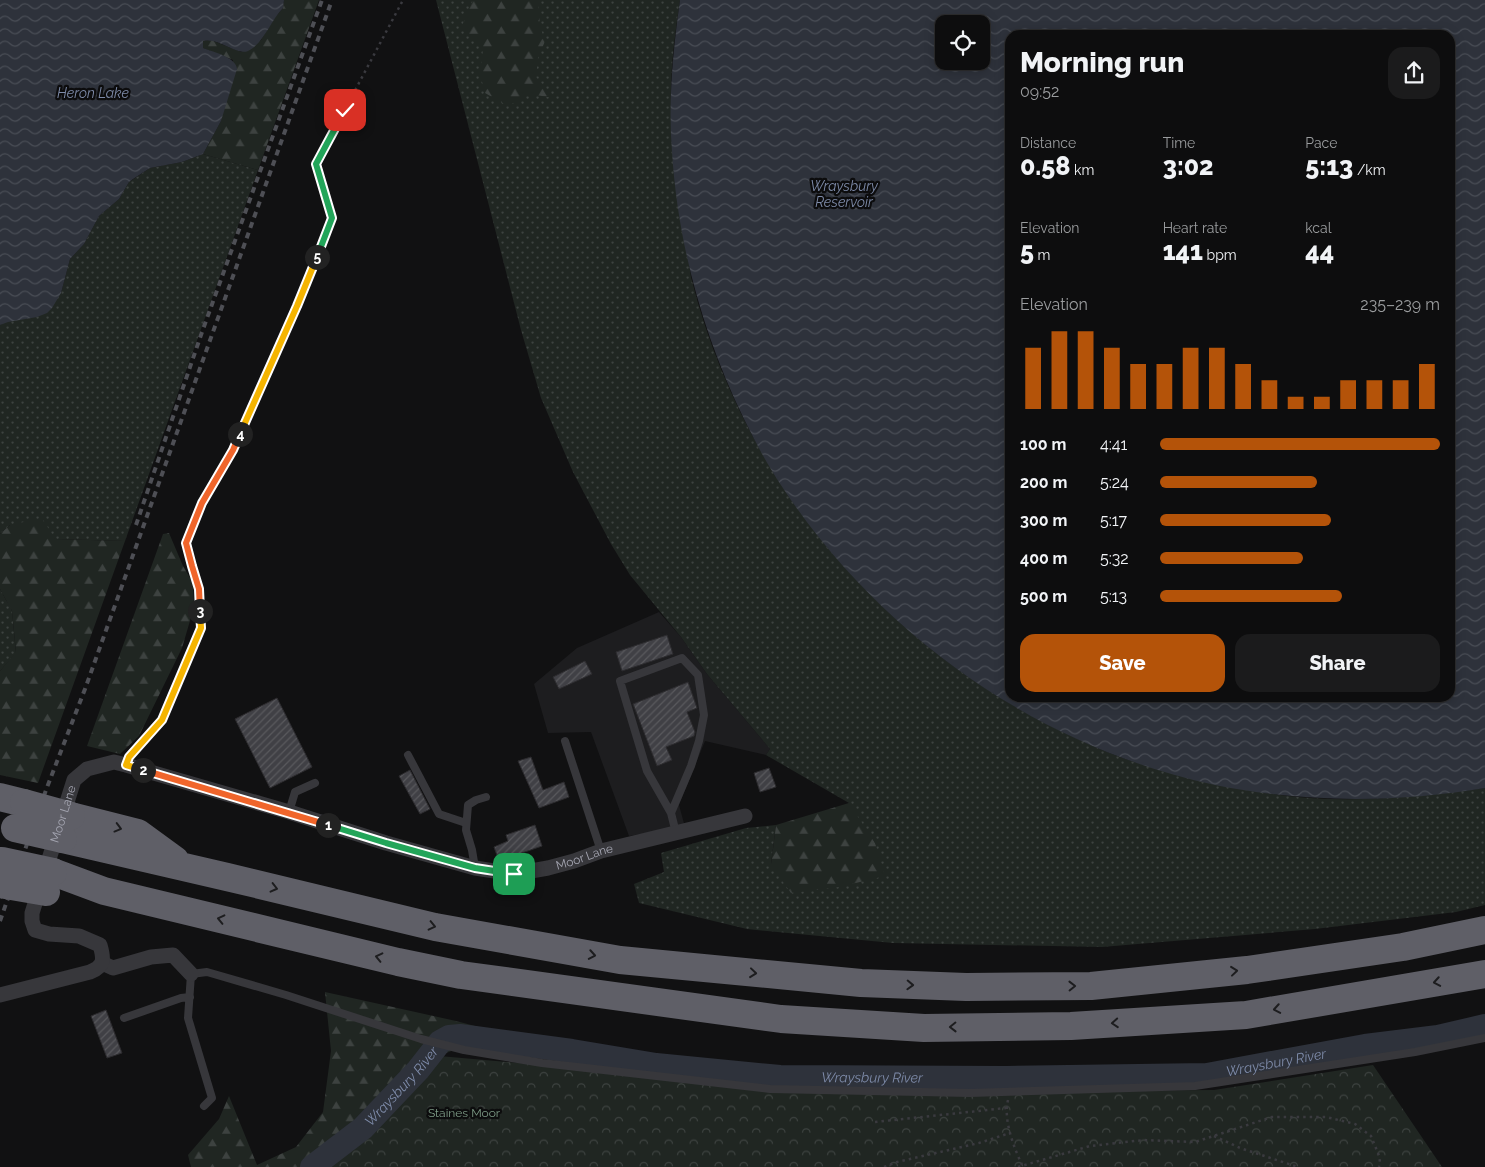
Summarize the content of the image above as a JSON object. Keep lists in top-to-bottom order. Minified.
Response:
{"streets":{"street":["Moor Lane"]},"water":["Heron Lake","Wraysbury Reservoir","Wraysbury River"],"parks":["Staines Moor"],"page":{"heading":["Morning run","09:52"],"stats":[["Distance","0.58 km"],["Time","3:02"],["Pace","5:13 /km"],["Elevation","5 m"],["Heart rate","141 bpm"],["kcal","44"]],"pins":["5","4","3","2","1"],"chart":["Elevation","235–239 m"],"list":[{"name":"100 m","note":"4:41"},{"name":"200 m","note":"5:24"},{"name":"300 m","note":"5:17"},{"name":"400 m","note":"5:32"},{"name":"500 m","note":"5:13"}],"buttons":["Save","Share"]}}
